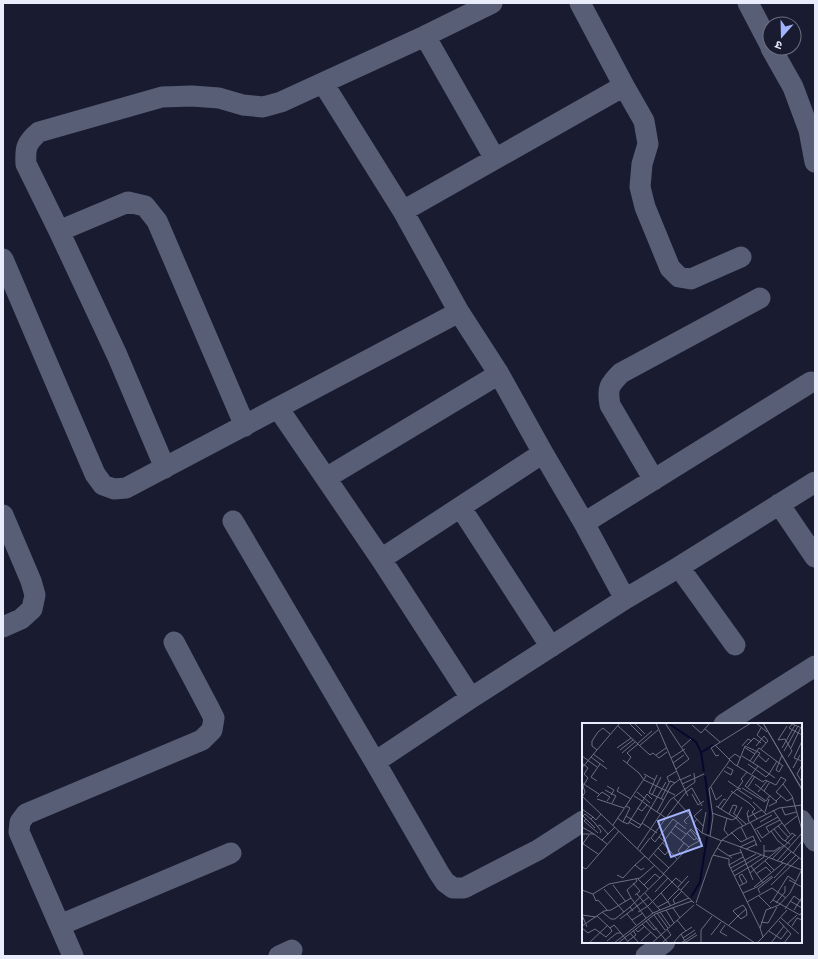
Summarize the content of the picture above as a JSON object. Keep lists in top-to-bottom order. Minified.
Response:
{"north":"bottom"}
